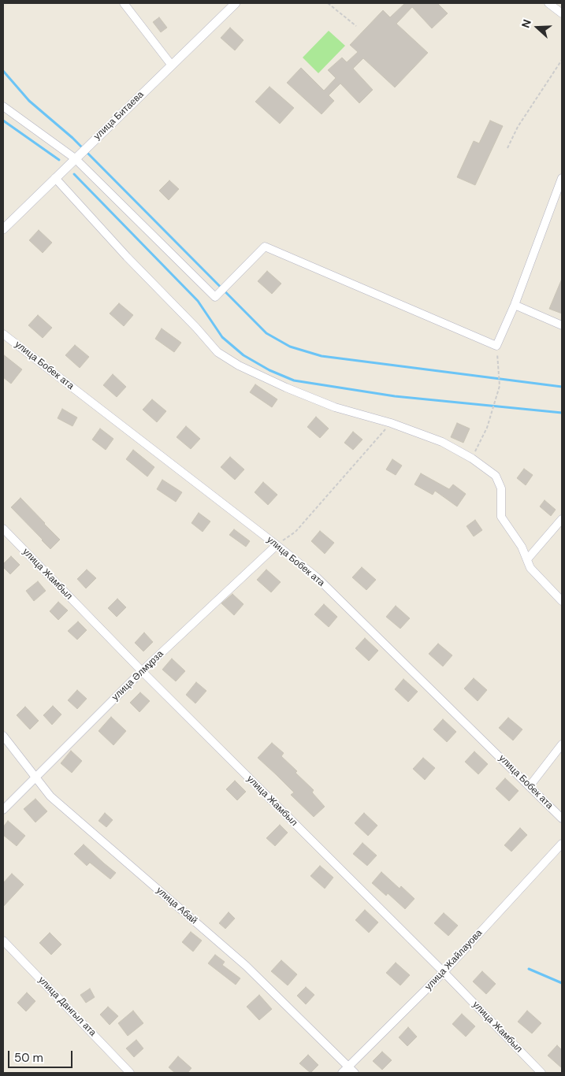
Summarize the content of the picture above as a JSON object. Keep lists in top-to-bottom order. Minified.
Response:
{"streets":{"street":["улица Битаева","улица Бобек ата","улица Жамбыл","улица Әлмұрза","улица Абай","улица Жайлауова","улица Дангыл ата"]},"crossings":[["улица Бобек ата","улица Әлмұрза"],["улица Жамбыл","улица Әлмұрза"],["улица Жамбыл","улица Жайлауова"],["улица Әлмұрза","улица Абай"],["улица Абай","улица Жайлауова"]],"scale_bar":"50 m","north":"left"}
